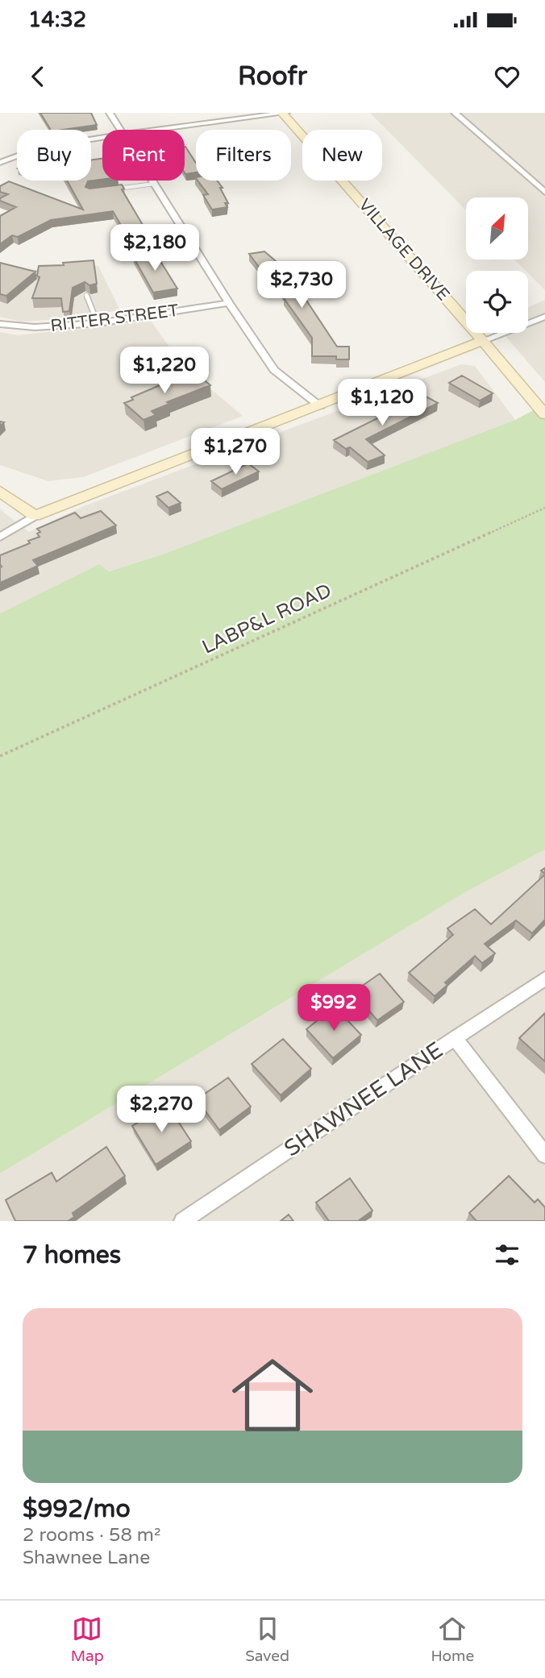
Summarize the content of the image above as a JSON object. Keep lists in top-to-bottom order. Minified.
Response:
{"streets":{"main road":["VILLAGE DRIVE"],"street":["RITTER STREET","SHAWNEE LANE"],"path":["LABP&L ROAD"]},"north":"top right","page":{"status":"14:32","header":"Roofr","chip":["Buy","Rent","Filters","New"],"price":["$2,180","$2,730","$1,220","$1,120","$1,270","$992","$2,270"],"heading":"7 homes","list":[{"name":"$992/mo","note":"2 rooms · 58 m² · Shawnee Lane"}],"tabs":["Map","Saved","Home"]}}
